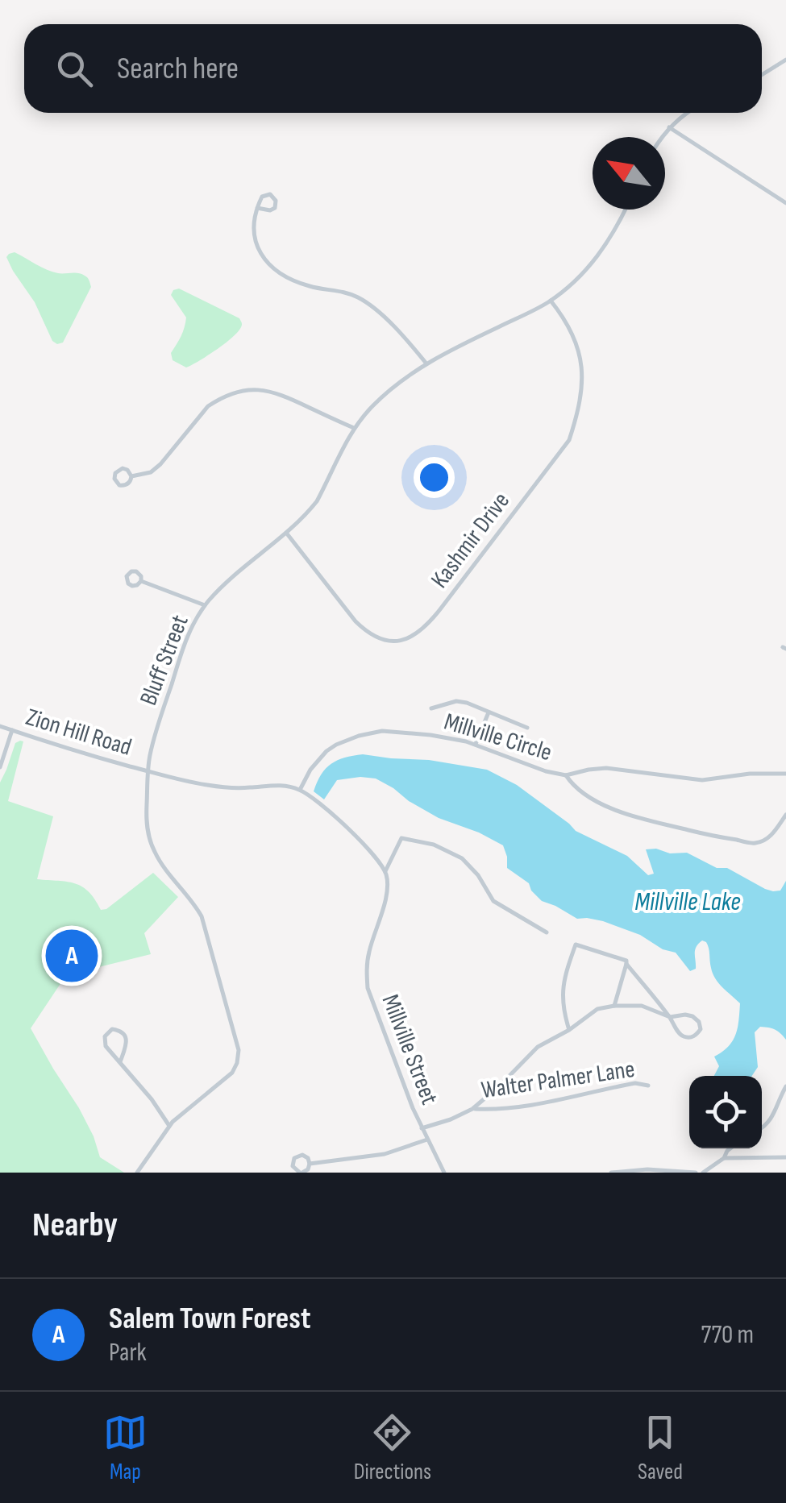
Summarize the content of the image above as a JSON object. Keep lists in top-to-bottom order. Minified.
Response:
{"streets":{"street":["Kashmir Drive","Bluff Street","Zion Hill Road","Millville Circle","Millville Street","Walter Palmer Lane"]},"crossings":[["Kashmir Drive","Bluff Street"],["Bluff Street","Zion Hill Road"]],"water":["Millville Lake"],"north":"top left","page":{"search":"Search here","pins":"A","heading":"Nearby","list":[{"mark":"A","name":"Salem Town Forest","note":"Park","value":"770 m"}],"nav":["Map","Directions","Saved"]}}
